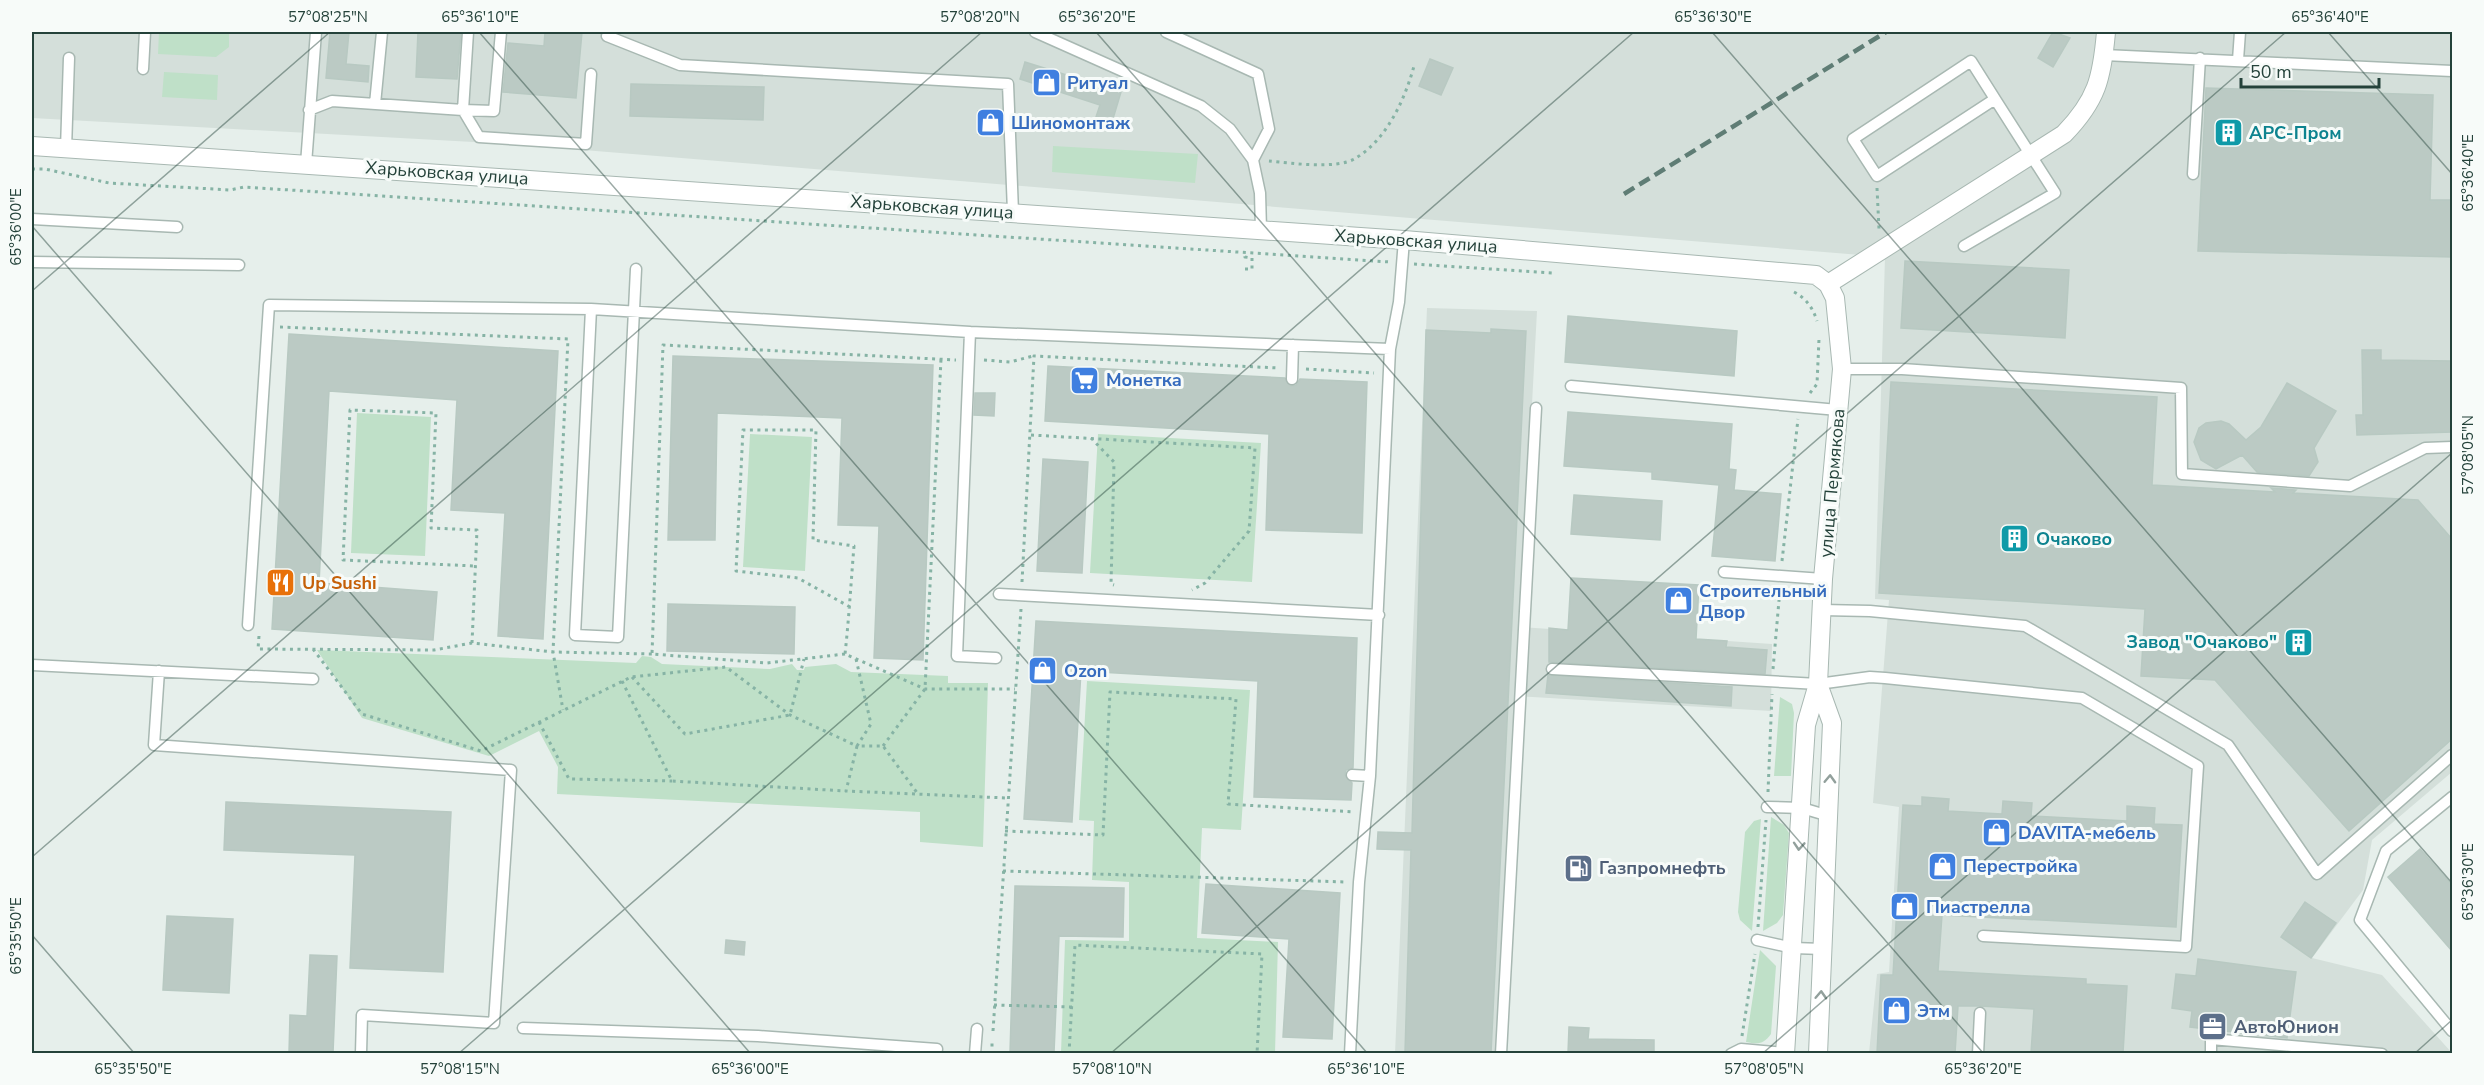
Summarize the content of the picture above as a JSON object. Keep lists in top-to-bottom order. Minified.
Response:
{"streets":{"street":["Харьковская улица","улица Пермякова"]},"crossings":[["Харьковская улица","улица Пермякова"]],"places":{"shop":["Ритуал","Шиномонтаж","Строительный Двор","Ozon","DAVITA-мебель","Перестройка","Пиастрелла","Этм"],"building":["АРС-Пром","Очаково","Завод \"Очаково\""],"supermarket":["Монетка"],"restaurant":["Up Sushi"],"fuel station":["Газпромнефть"],"office":["АвтоЮнион"]},"scale_bar":"50 m","coordinates":["57°08'25\"N","65°36'10\"E","57°08'20\"N","65°36'20\"E","65°36'30\"E","65°36'40\"E","65°36'00\"E","57°08'05\"N","65°35'50\"E","57°08'15\"N","57°08'10\"N"]}
